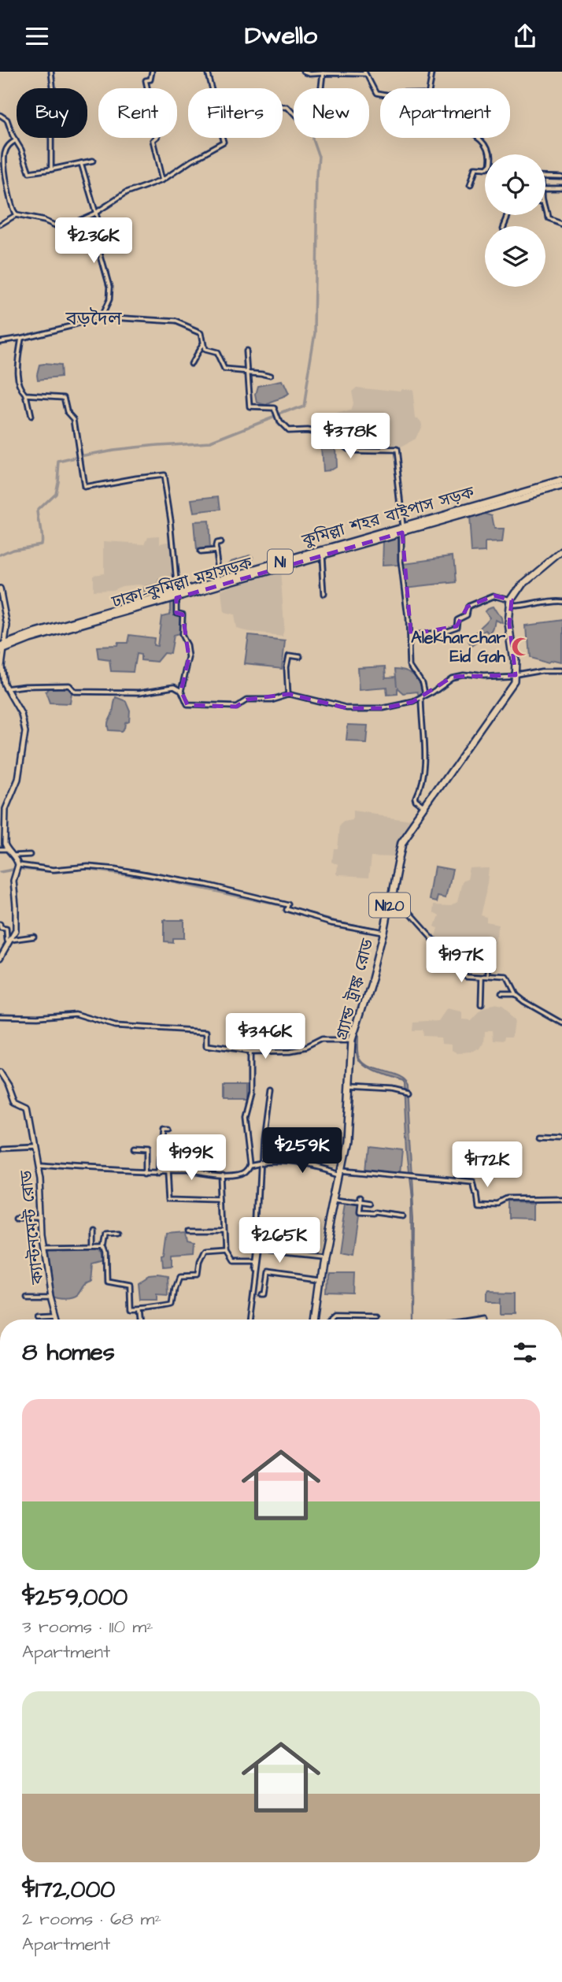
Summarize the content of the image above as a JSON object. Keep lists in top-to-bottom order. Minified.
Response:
{"streets":{"highway":["কুমিল্লা শহর বাইপাস সড়ক","N1","ঢাকা–কুমিল্লা মহাসড়ক","N120","গ্র্যান্ড ট্রাঙ্ক রোড"],"main road":["ক্যান্টনমেন্ট রোড"]},"crossings":[["কুমিল্লা শহর বাইপাস সড়ক","ঢাকা–কুমিল্লা মহাসড়ক"]],"districts":["বড়দৈল"],"places":{"mosque":["Alekharchar Eid Gah"]},"page":{"header":"Dwello","chip":["Buy","Rent","Filters","New","Apartment"],"price":["$236K","$378K","$197K","$346K","$259K","$199K","$172K","$265K"],"heading":"8 homes","list":[{"name":"$259,000","note":"3 rooms · 110 m² · Apartment"},{"name":"$172,000","note":"2 rooms · 68 m² · Apartment"}]}}
